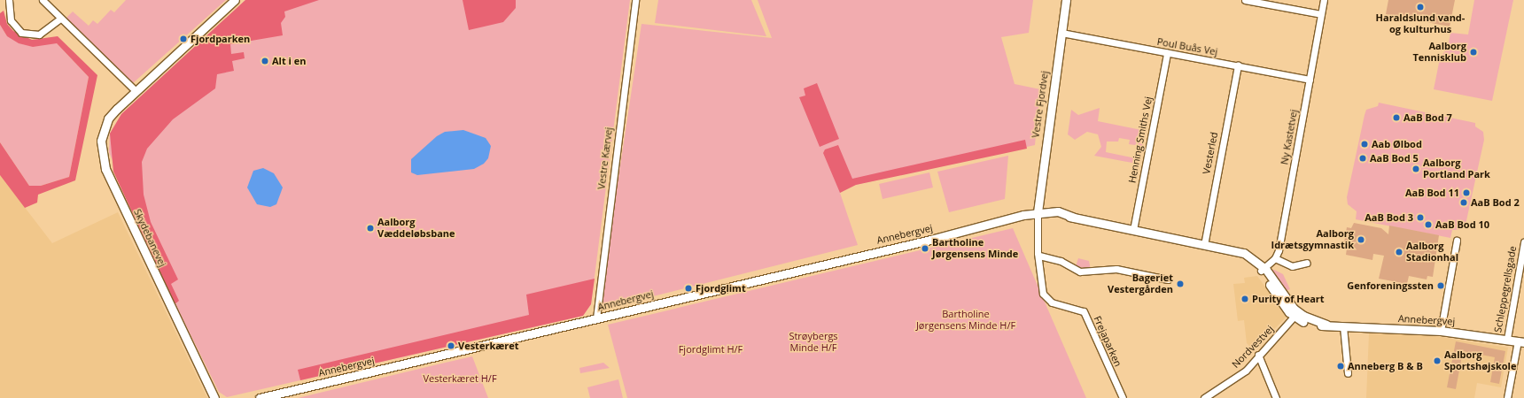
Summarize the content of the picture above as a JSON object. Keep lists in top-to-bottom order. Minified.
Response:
{"streets":{"street":["Poul Buås Vej","Vestre Fjordvej","Ny Kastetvej","Henning Smiths Vej","Vesterled","Vestre Kærvej","Annebergvej","Skydebanevej","Schleppegrellsgade","Frejaparken","Nordvestvej"]},"crossings":[["Poul Buås Vej","Vestre Fjordvej"],["Poul Buås Vej","Ny Kastetvej"],["Poul Buås Vej","Henning Smiths Vej"],["Poul Buås Vej","Vesterled"],["Vestre Fjordvej","Annebergvej"],["Vestre Fjordvej","Frejaparken"],["Henning Smiths Vej","Annebergvej"],["Vesterled","Annebergvej"],["Vestre Kærvej","Annebergvej"],["Annebergvej","Schleppegrellsgade"],["Annebergvej","Frejaparken"],["Annebergvej","Nordvestvej"]],"parks":["Bartholine Jørgensens Minde H/F","Strøybergs Minde H/F","Fjordglimt H/F","Vesterkæret H/F"],"places":["Haraldslund vand- og kulturhus","Fjordparken","Aalborg Tennisklub","Alt i en","AaB Bod 7","Aab Ølbod","AaB Bod 5","Aalborg Portland Park","AaB Bod 11","AaB Bod 2","AaB Bod 3","AaB Bod 10","Aalborg Væddeløbsbane","Aalborg Idrætsgymnastik","Bartholine Jørgensens Minde","Aalborg Stadionhal","Bageriet Vestergården","Genforeningssten","Fjordglimt","Purity of Heart","Vesterkæret","Aalborg Sportshøjskole","Anneberg B & B"]}
